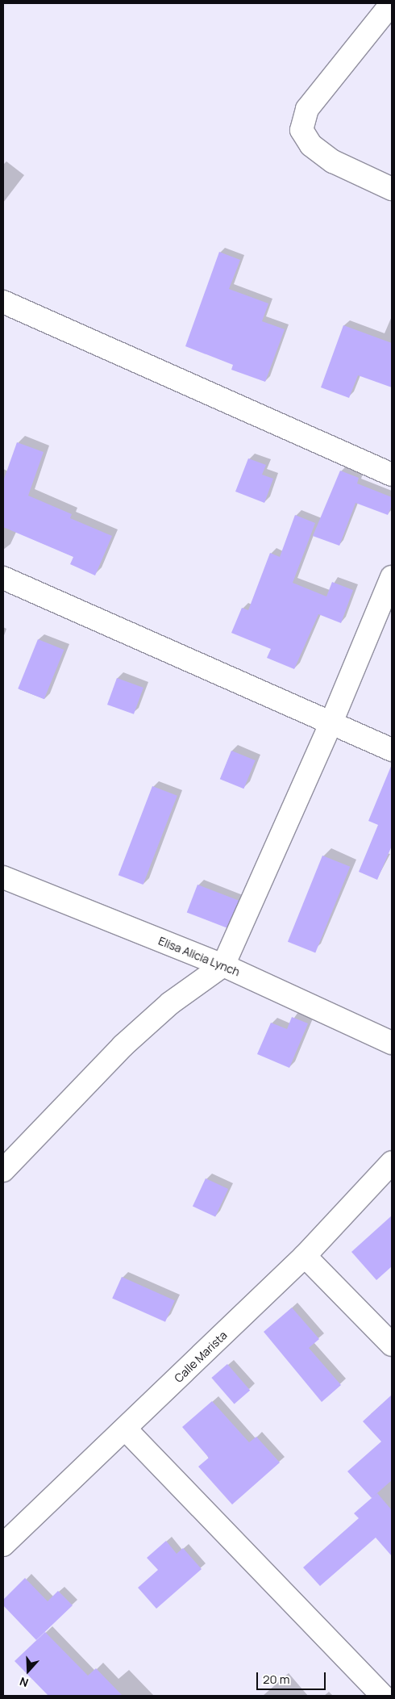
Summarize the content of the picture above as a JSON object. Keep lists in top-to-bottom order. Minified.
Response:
{"streets":{"street":["Elisa Alicia Lynch","Calle Marista"]},"scale_bar":"20 m","north":"bottom"}
